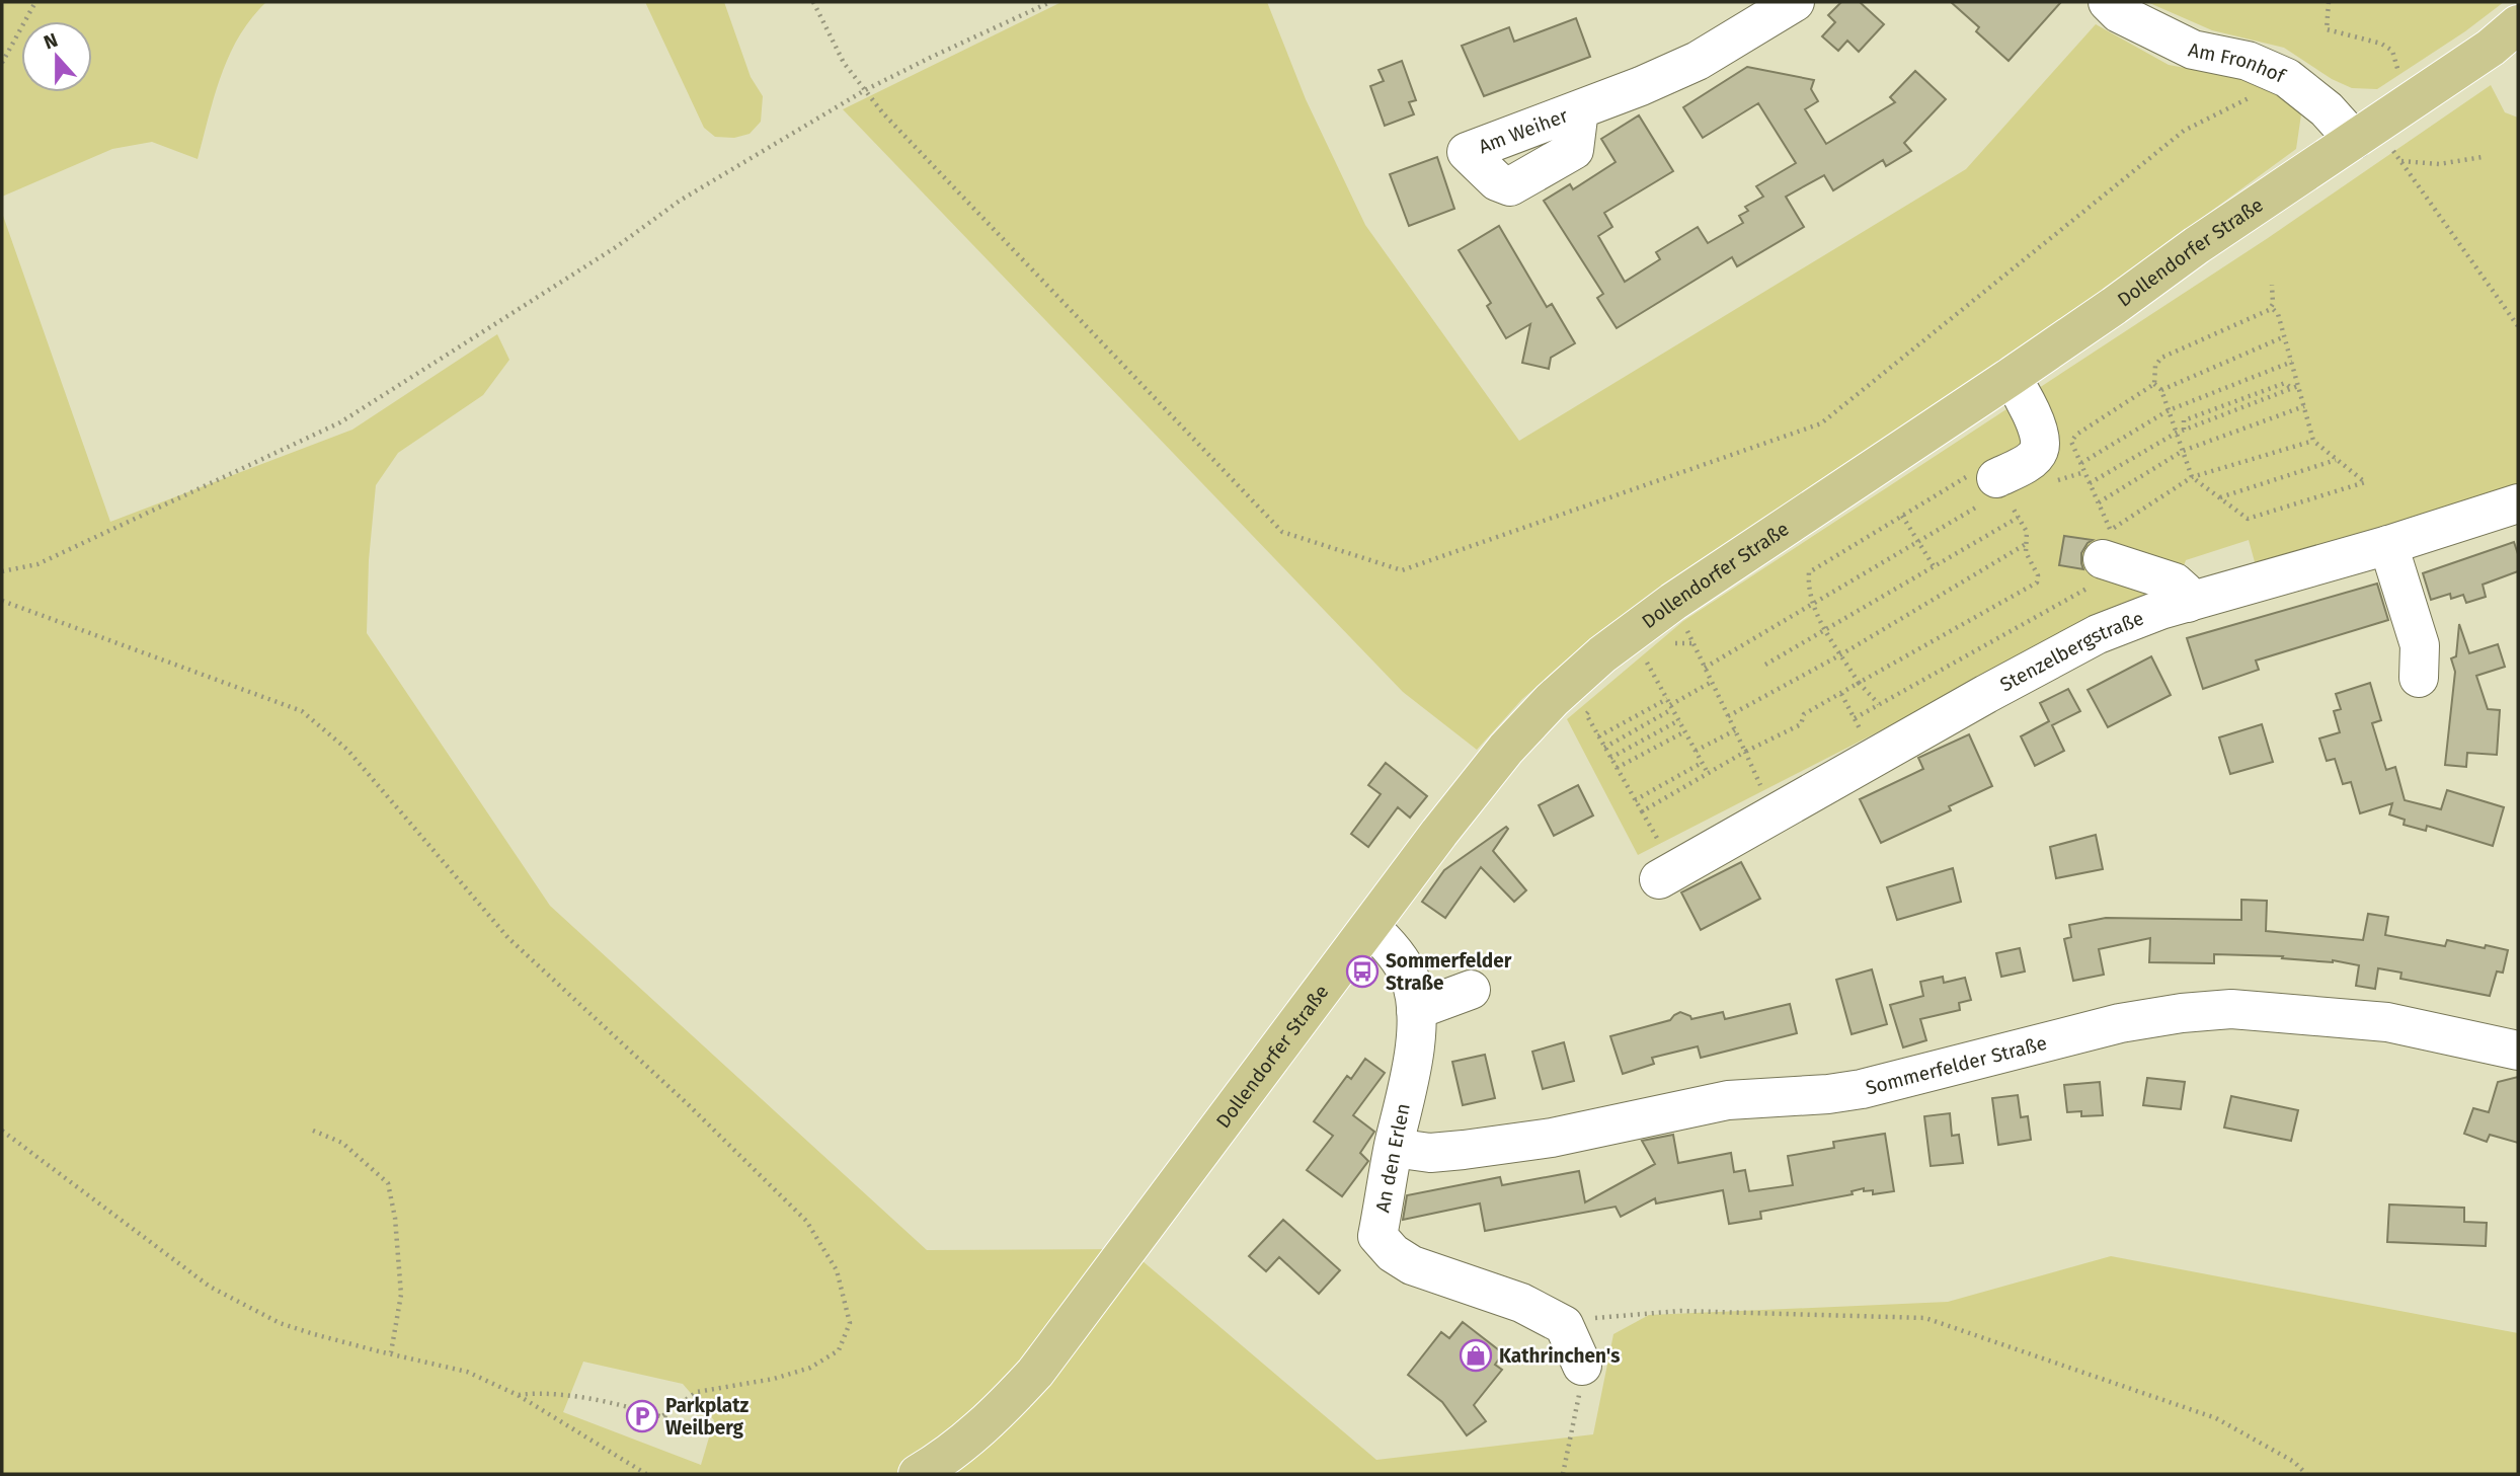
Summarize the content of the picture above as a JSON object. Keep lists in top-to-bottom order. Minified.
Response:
{"streets":{"main road":["Dollendorfer Straße"],"street":["Am Fronhof","Am Weiher","Stenzelbergstraße","Sommerfelder Straße","An den Erlen"]},"crossings":[["Am Fronhof","Dollendorfer Straße"],["Dollendorfer Straße","An den Erlen"],["Sommerfelder Straße","An den Erlen"]],"places":{"bus stop":["Sommerfelder Straße"],"shop":["Kathrinchen's"],"parking":["Parkplatz Weilberg"]},"north":"top"}
